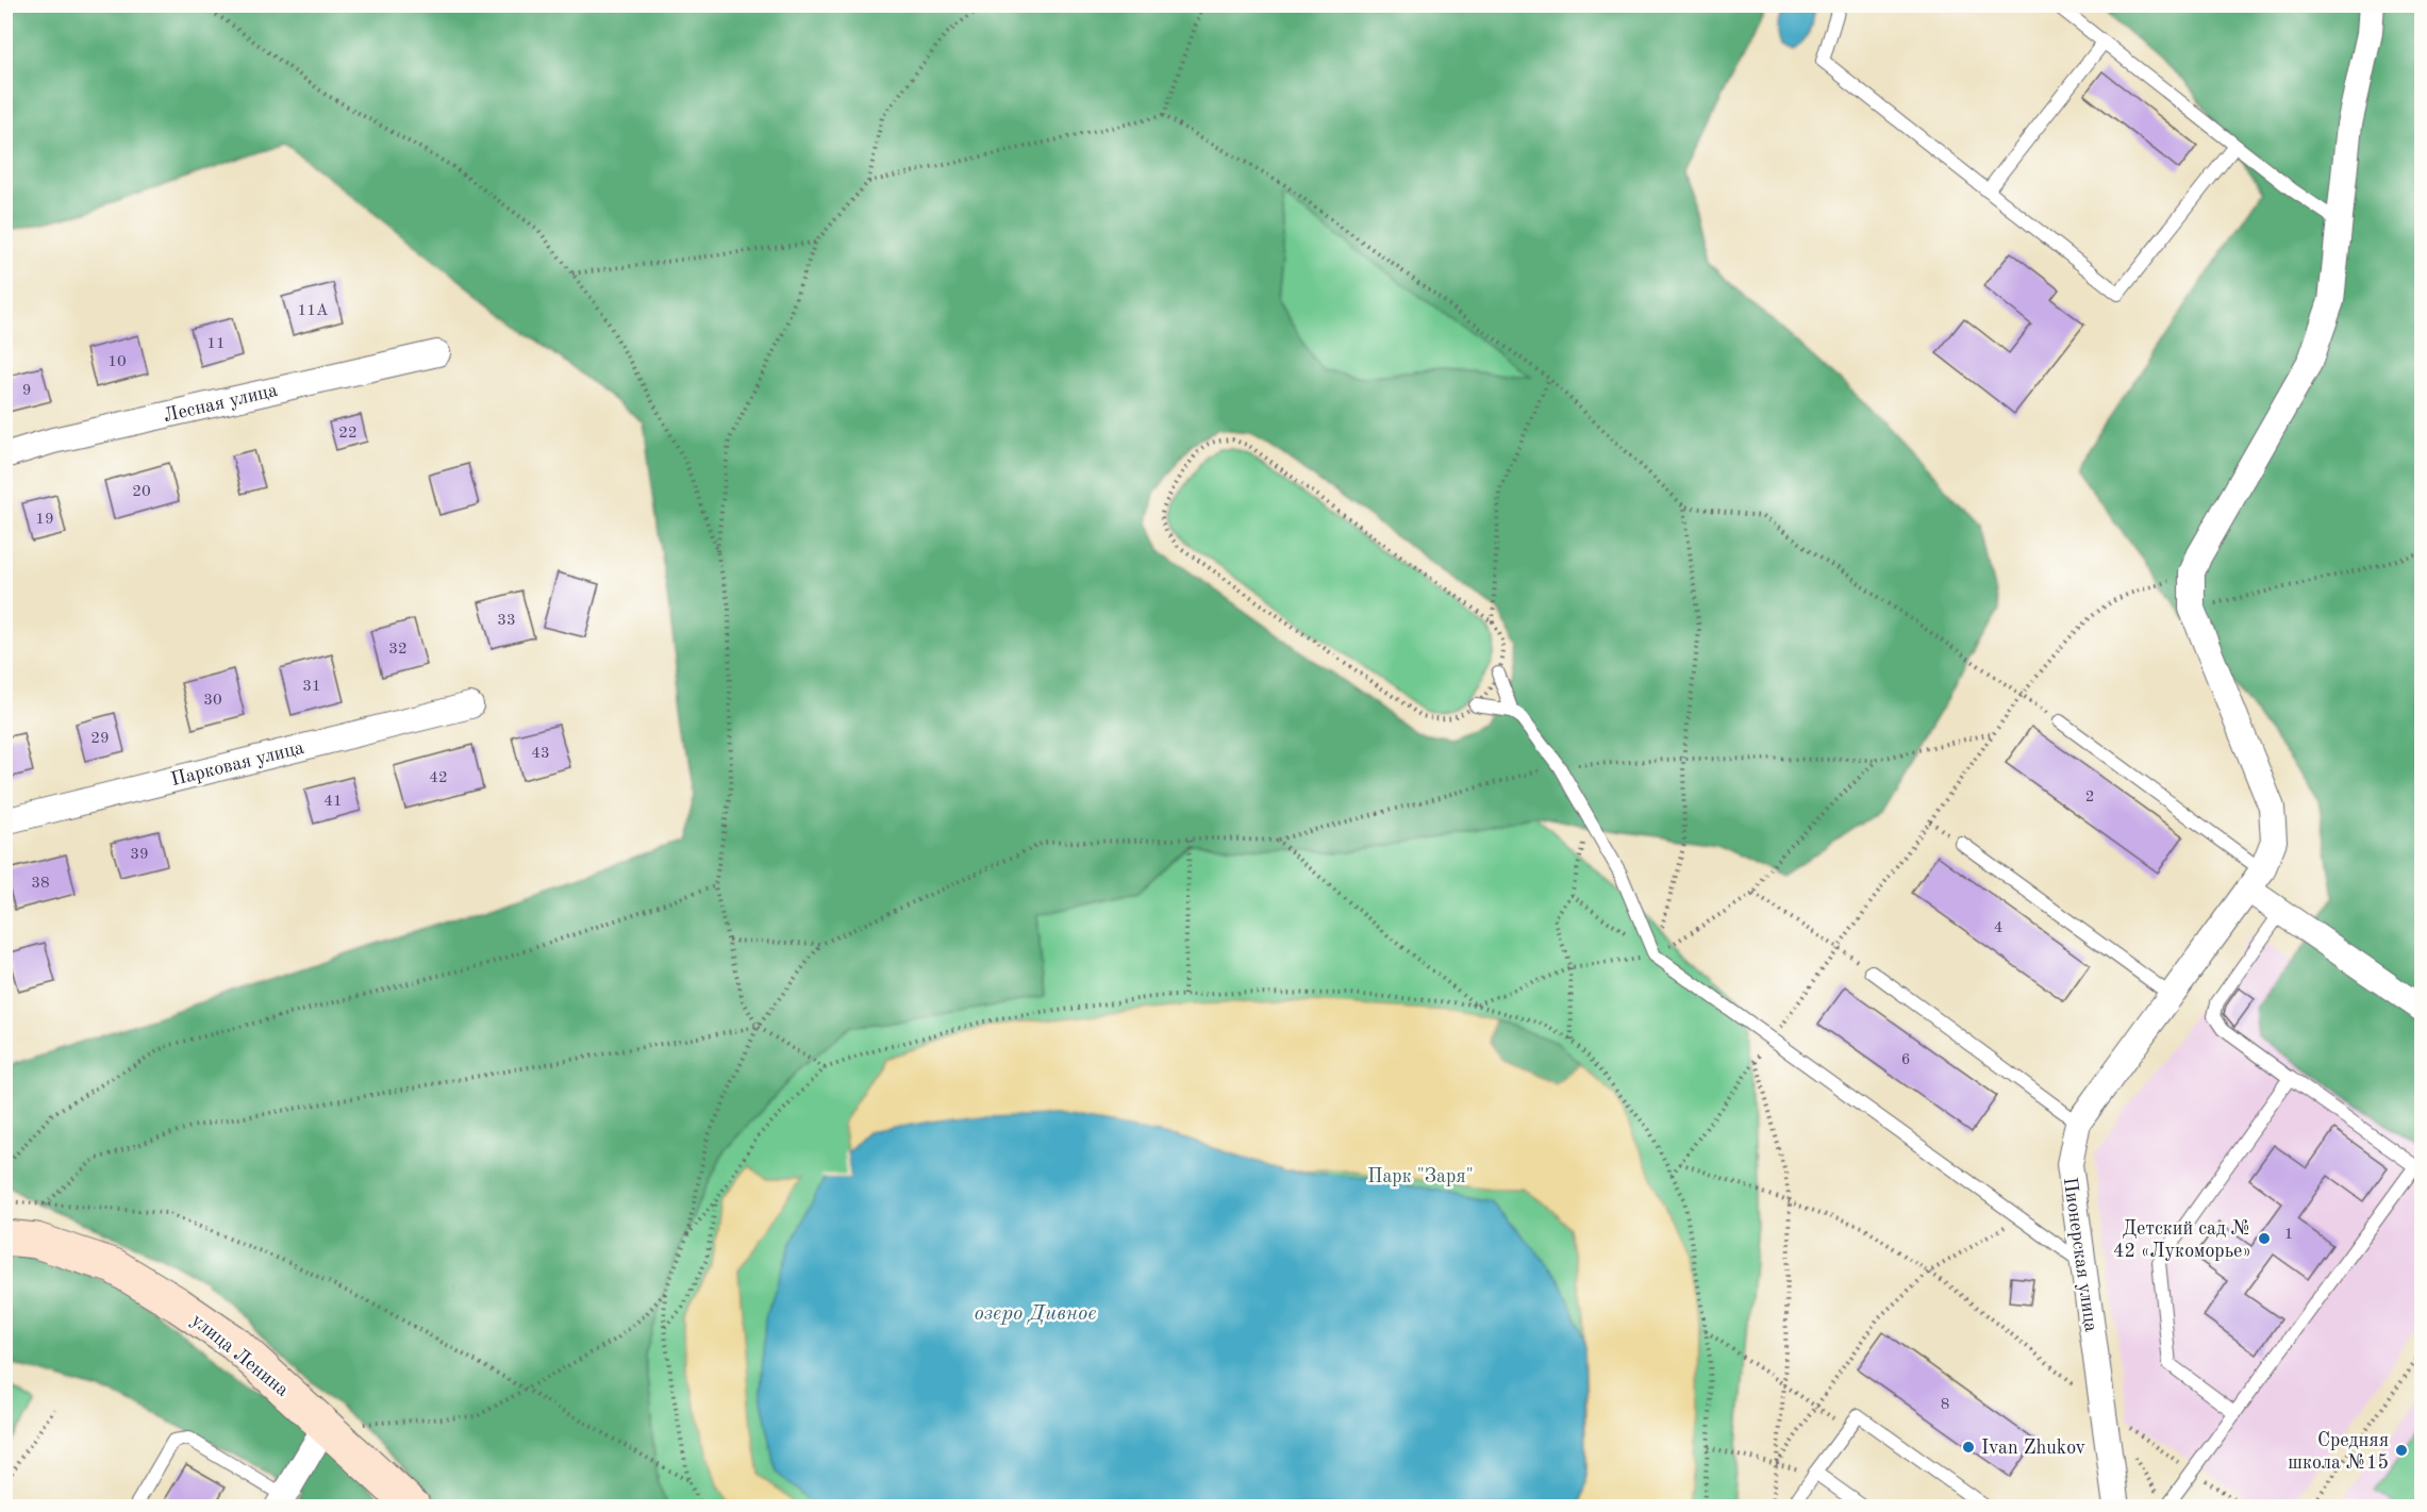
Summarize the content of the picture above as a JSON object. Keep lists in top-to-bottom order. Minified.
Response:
{"streets":{"street":["Лесная улица","Парковая улица","Пионерская улица","улица Ленина"]},"water":["озеро Дивное"],"parks":["Парк \"Заря\""],"places":["Детский сад № 42 «Лукоморье»","Ivan Zhukov","Средняя школа №15"],"house_numbers":["11А","11","10","9","22","20","19","33","32","31","30","29","43","42","2","41","39","38","4","6","1","8"]}
